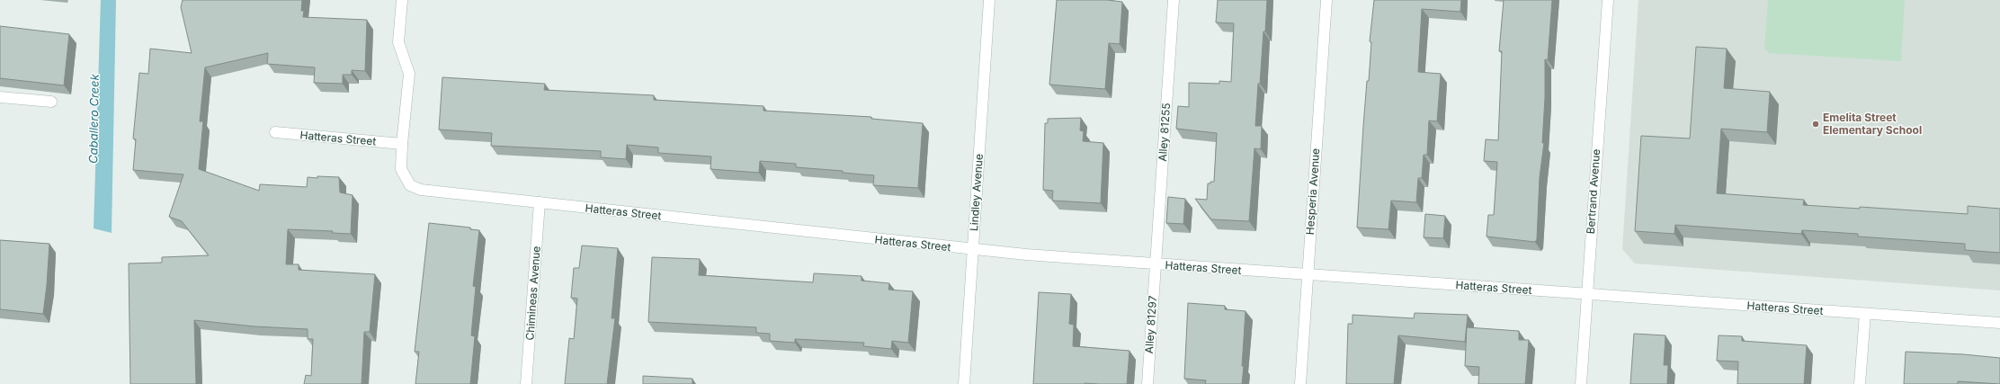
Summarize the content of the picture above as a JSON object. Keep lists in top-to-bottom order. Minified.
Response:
{"streets":{"street":["Alley 81255","Hatteras Street","Hesperia Avenue","Bertrand Avenue","Lindley Avenue","Chimineas Avenue","Alley 81297"]},"crossings":[["Alley 81255","Hatteras Street"],["Alley 81255","Alley 81297"],["Hatteras Street","Hesperia Avenue"],["Hatteras Street","Bertrand Avenue"],["Hatteras Street","Lindley Avenue"],["Hatteras Street","Chimineas Avenue"],["Hatteras Street","Alley 81297"]],"water":["Caballero Creek"],"places":["Emelita Street Elementary School"]}
